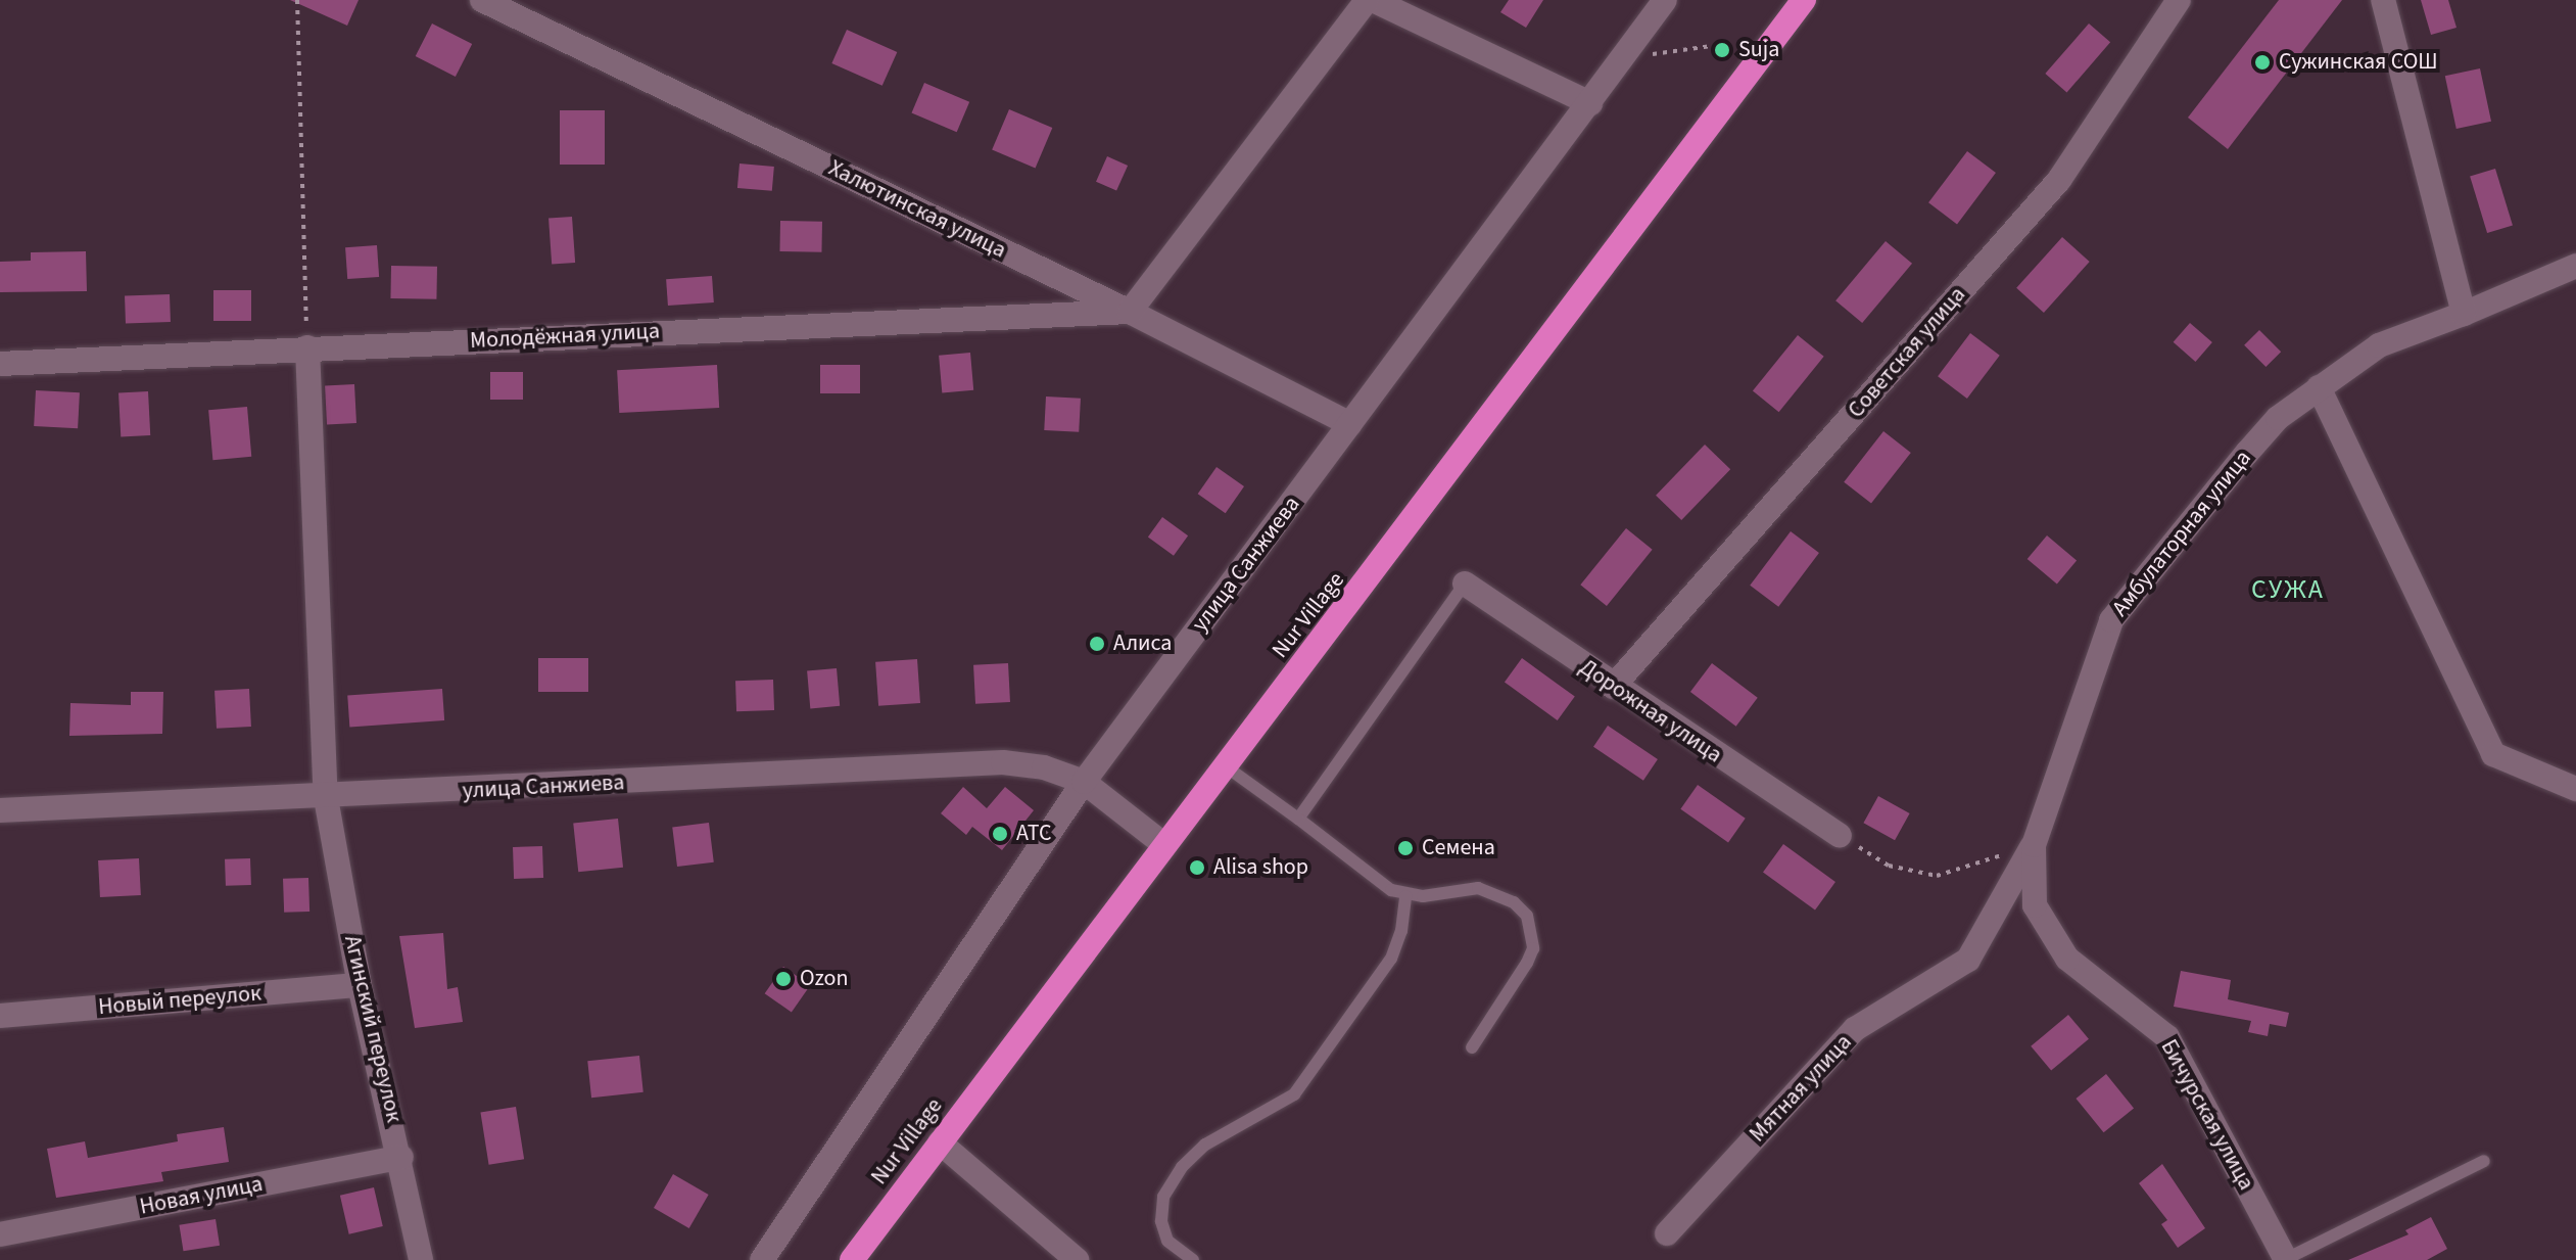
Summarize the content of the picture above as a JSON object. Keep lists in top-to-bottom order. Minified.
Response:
{"streets":{"highway":["Nur Village"],"street":["Халютинская улица","Молодёжная улица","Советская улица","Амбулаторная улица","улица Санжиева","Дорожная улица","Новый переулок","Агинский переулок","Мятная улица","Бичурская улица","Новая улица"]},"crossings":[["Халютинская улица","Молодёжная улица"],["Халютинская улица","улица Санжиева"],["Молодёжная улица","Агинский переулок"],["Советская улица","Дорожная улица"],["Амбулаторная улица","Мятная улица"],["Амбулаторная улица","Бичурская улица"],["улица Санжиева","Nur Village"],["улица Санжиева","Агинский переулок"],["Новый переулок","Агинский переулок"],["Агинский переулок","Новая улица"]],"districts":["СУЖА"],"places":["Suja","Сужинская СОШ","Алиса","АТС","Семена","Alisa shop","Ozon"]}
